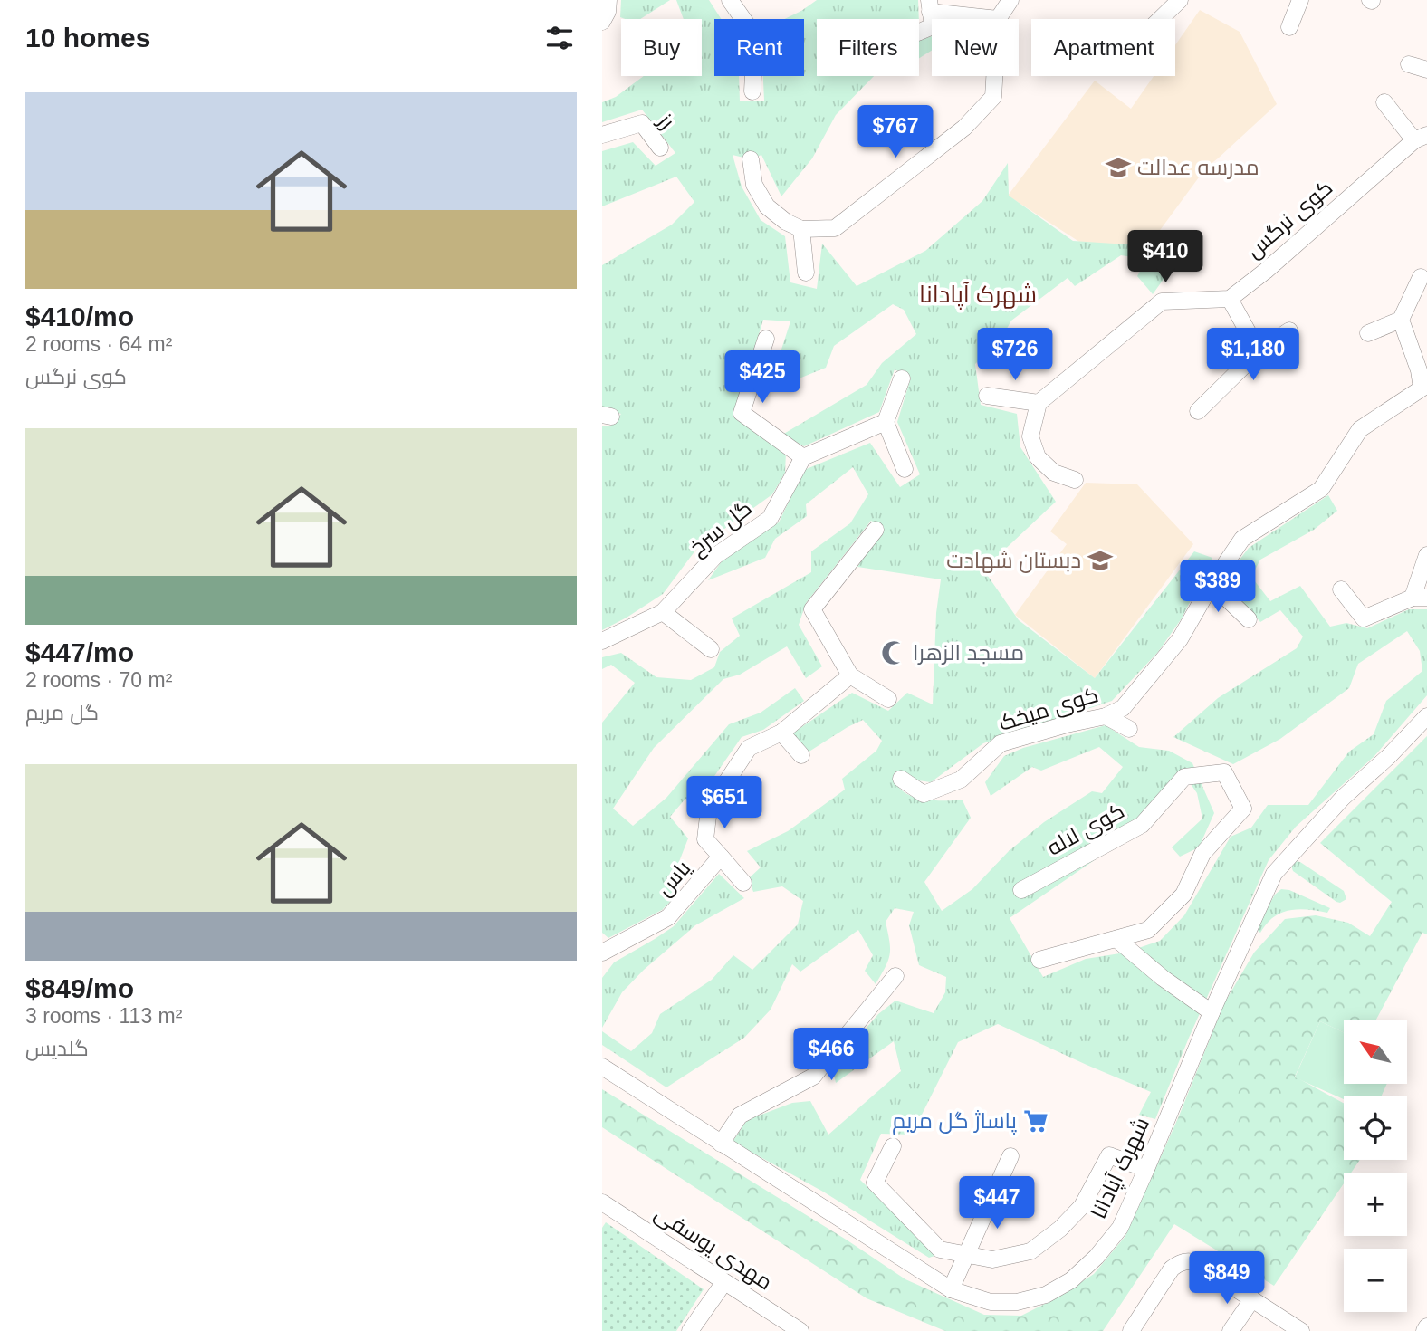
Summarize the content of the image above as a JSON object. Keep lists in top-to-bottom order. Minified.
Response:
{"streets":{"street":["رز","کوی نرگس","گل سرخ","کوی میخک","کوی لاله","یاس","شهرک آپادانا","مهدی یوسفی"]},"districts":["شهرک آپادانا"],"places":{"school or university":["مدرسه عدالت","دبستان شهادت"],"mosque":["مسجد الزهرا"],"supermarket":["پاساژ گل مریم"]},"north":"top left","page":{"heading":"10 homes","chip":["Buy","Rent","Filters","New","Apartment"],"list":[{"name":"$410/mo","note":"2 rooms · 64 m² · کوی نرگس"},{"name":"$447/mo","note":"2 rooms · 70 m² · گل مریم"},{"name":"$849/mo","note":"3 rooms · 113 m² · گلدیس"}],"price":["$767","$410","$726","$1,180","$425","$389","$651","$466","$447","$849"],"map_buttons":["+","−"]}}
